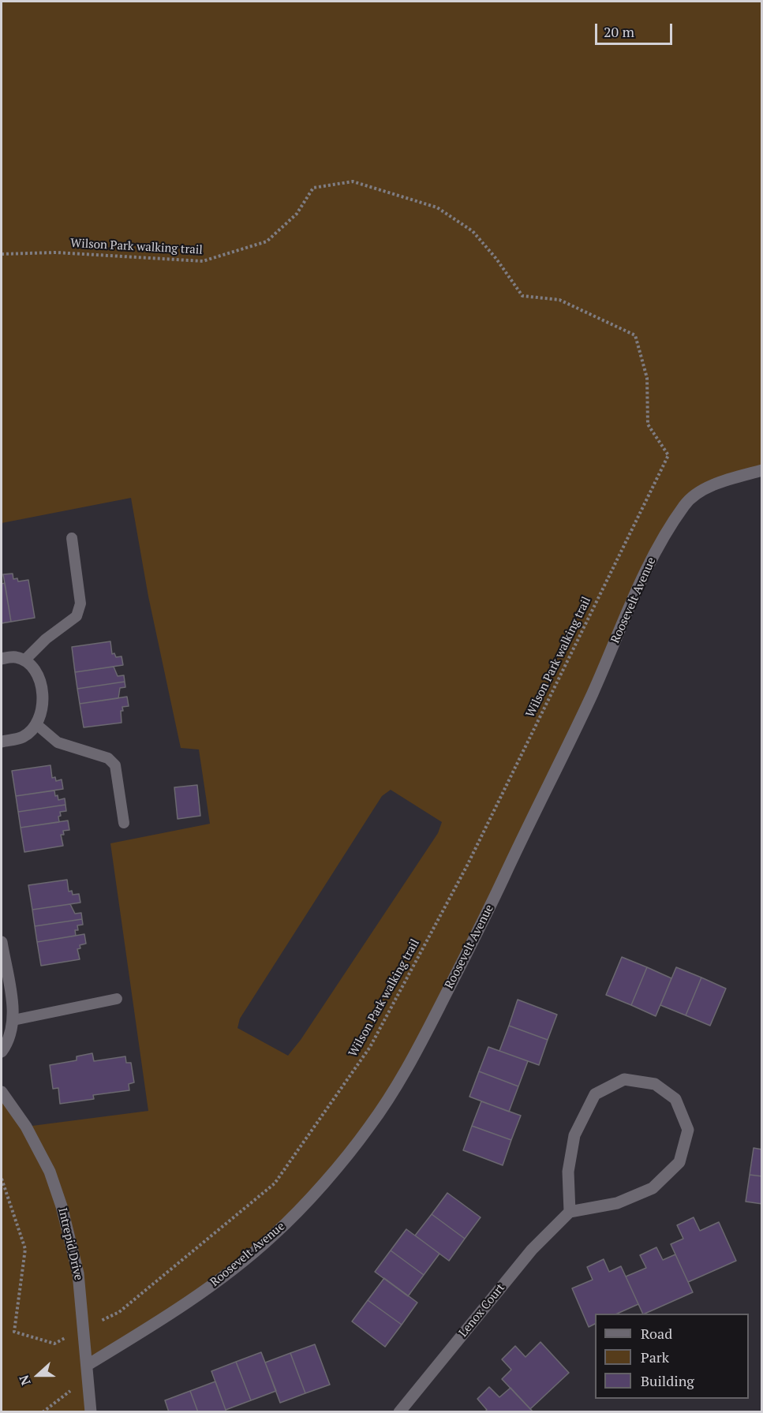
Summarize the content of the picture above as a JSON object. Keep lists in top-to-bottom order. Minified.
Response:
{"streets":{"street":["Roosevelt Avenue","Intrepid Drive","Lenox Court"],"path":["Wilson Park walking trail"]},"crossings":[["Wilson Park walking trail","Intrepid Drive"],["Roosevelt Avenue","Intrepid Drive"]],"legend":["Road","Park","Building"],"scale_bar":"20 m","north":"left"}
